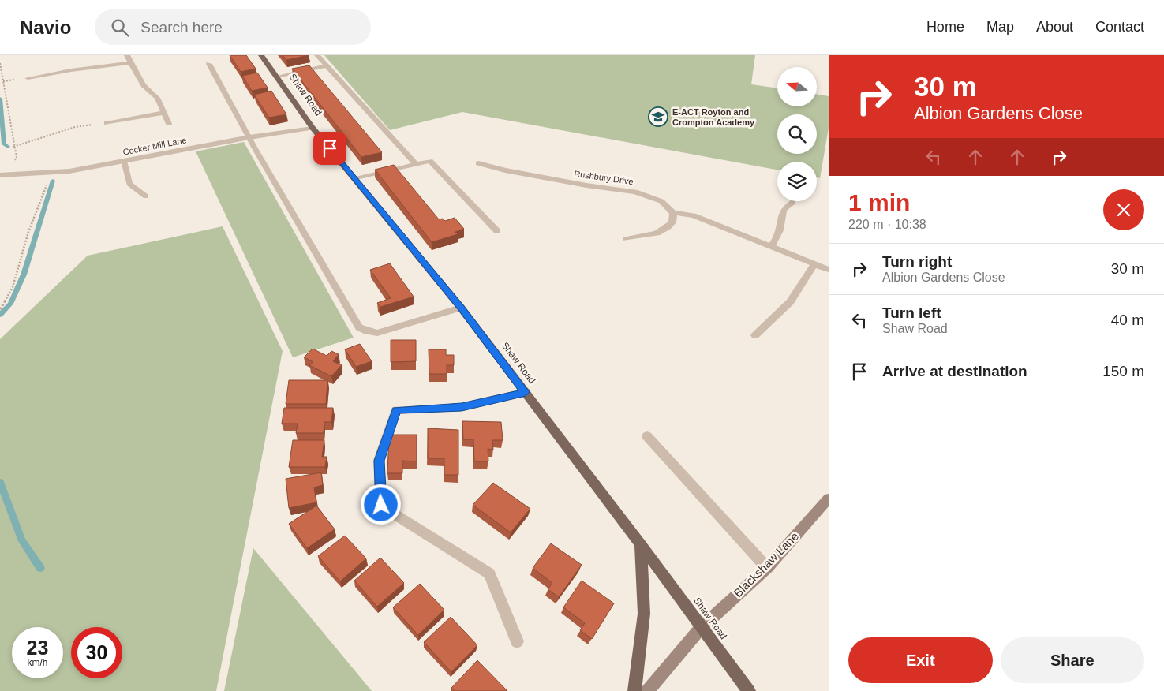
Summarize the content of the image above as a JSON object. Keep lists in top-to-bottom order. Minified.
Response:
{"streets":{"main road":["Shaw Road"],"street":["Cocker Mill Lane","Rushbury Drive","Blackshaw Lane"]},"crossings":[["Shaw Road","Cocker Mill Lane"],["Shaw Road","Blackshaw Lane"]],"places":{"school or university":["E-ACT Royton and Crompton Academy"]},"north":"left","page":{"header":"Navio","search":"Search here","nav":["Home","Map","About","Contact"],"turn":["30 m","Albion Gardens Close"],"heading":["1 min","220 m · 10:38"],"list":[{"name":"Turn right","note":"Albion Gardens Close","value":"30 m"},{"name":"Turn left","note":"Shaw Road","value":"40 m"},{"name":"Arrive at destination","value":"150 m"}],"speed":"23 km/h","limit":"30","buttons":["Exit","Share"]}}
